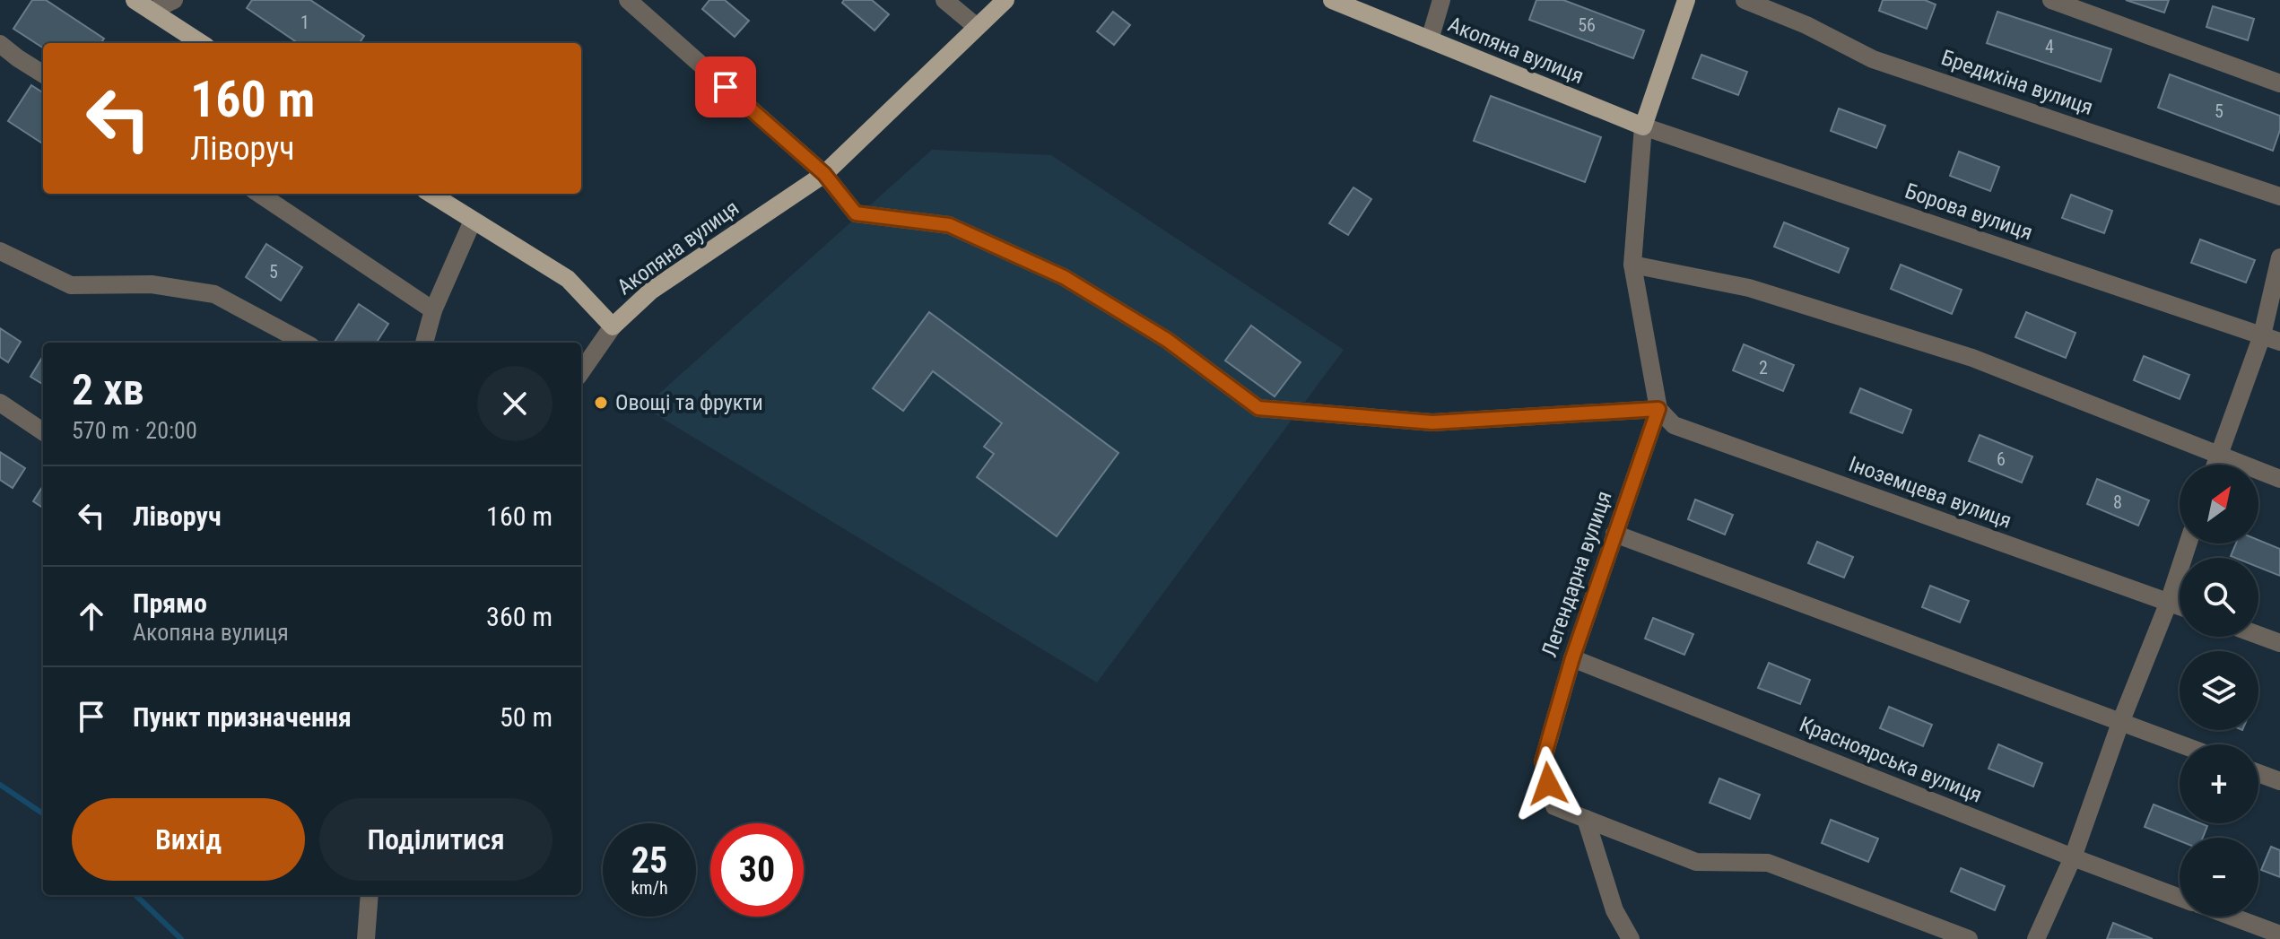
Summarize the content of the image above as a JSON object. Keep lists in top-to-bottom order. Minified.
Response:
{"streets":{"main road":["Акопяна вулиця"],"street":["Бредихіна вулиця","Борова вулиця","Іноземцева вулиця","Легендарна вулиця","Красноярська вулиця"]},"crossings":[["Акопяна вулиця","Борова вулиця"],["Іноземцева вулиця","Легендарна вулиця"],["Легендарна вулиця","Красноярська вулиця"]],"places":["Овощі та фрукти"],"house_numbers":["1","56","4","5","5","2","6","8"],"north":"top right","page":{"turn":["160 m","Ліворуч"],"heading":["2 хв","570 m · 20:00"],"map_buttons":["+","−"],"list":[{"name":"Ліворуч","value":"160 m"},{"name":"Прямо","note":"Акопяна вулиця","value":"360 m"},{"name":"Пункт призначення","value":"50 m"}],"buttons":["Вихід","Поділитися"],"speed":"25 km/h","limit":"30"}}
